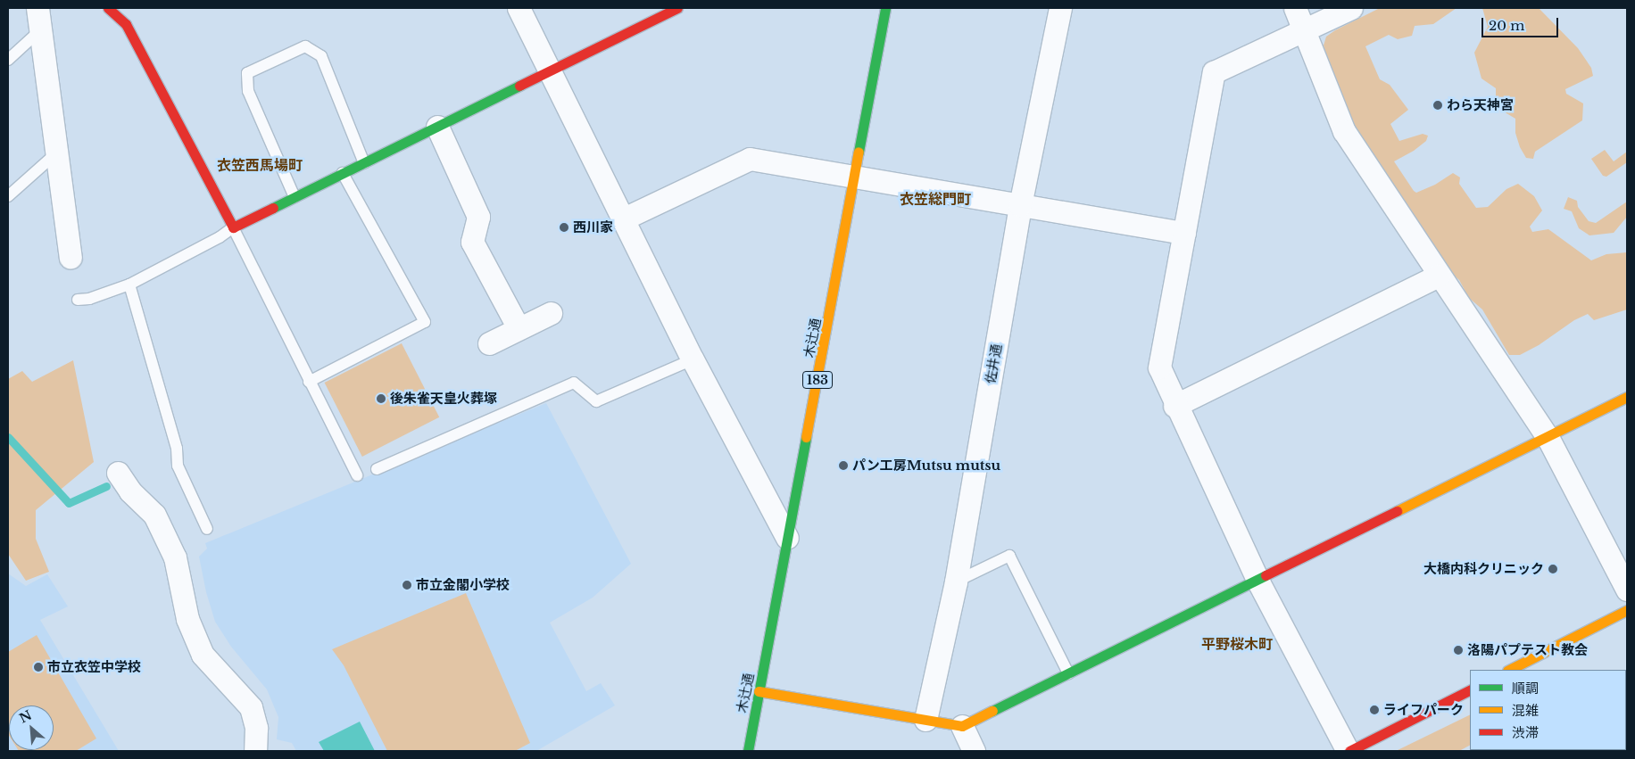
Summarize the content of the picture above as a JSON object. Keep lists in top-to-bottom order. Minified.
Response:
{"streets":{"street":["木辻通","佐井通","183"]},"districts":["衣笠西馬場町","衣笠総門町","平野桜木町"],"places":["わら天神宮","西川家","後朱雀天皇火葬塚","パン工房Mutsu mutsu","大橋内科クリニック","市立金閣小学校","洛陽パプテスト教会","市立衣笠中学校","ライフパーク"],"legend":["順調","混雑","渋滞"],"scale_bar":"20 m","north":"top left"}
